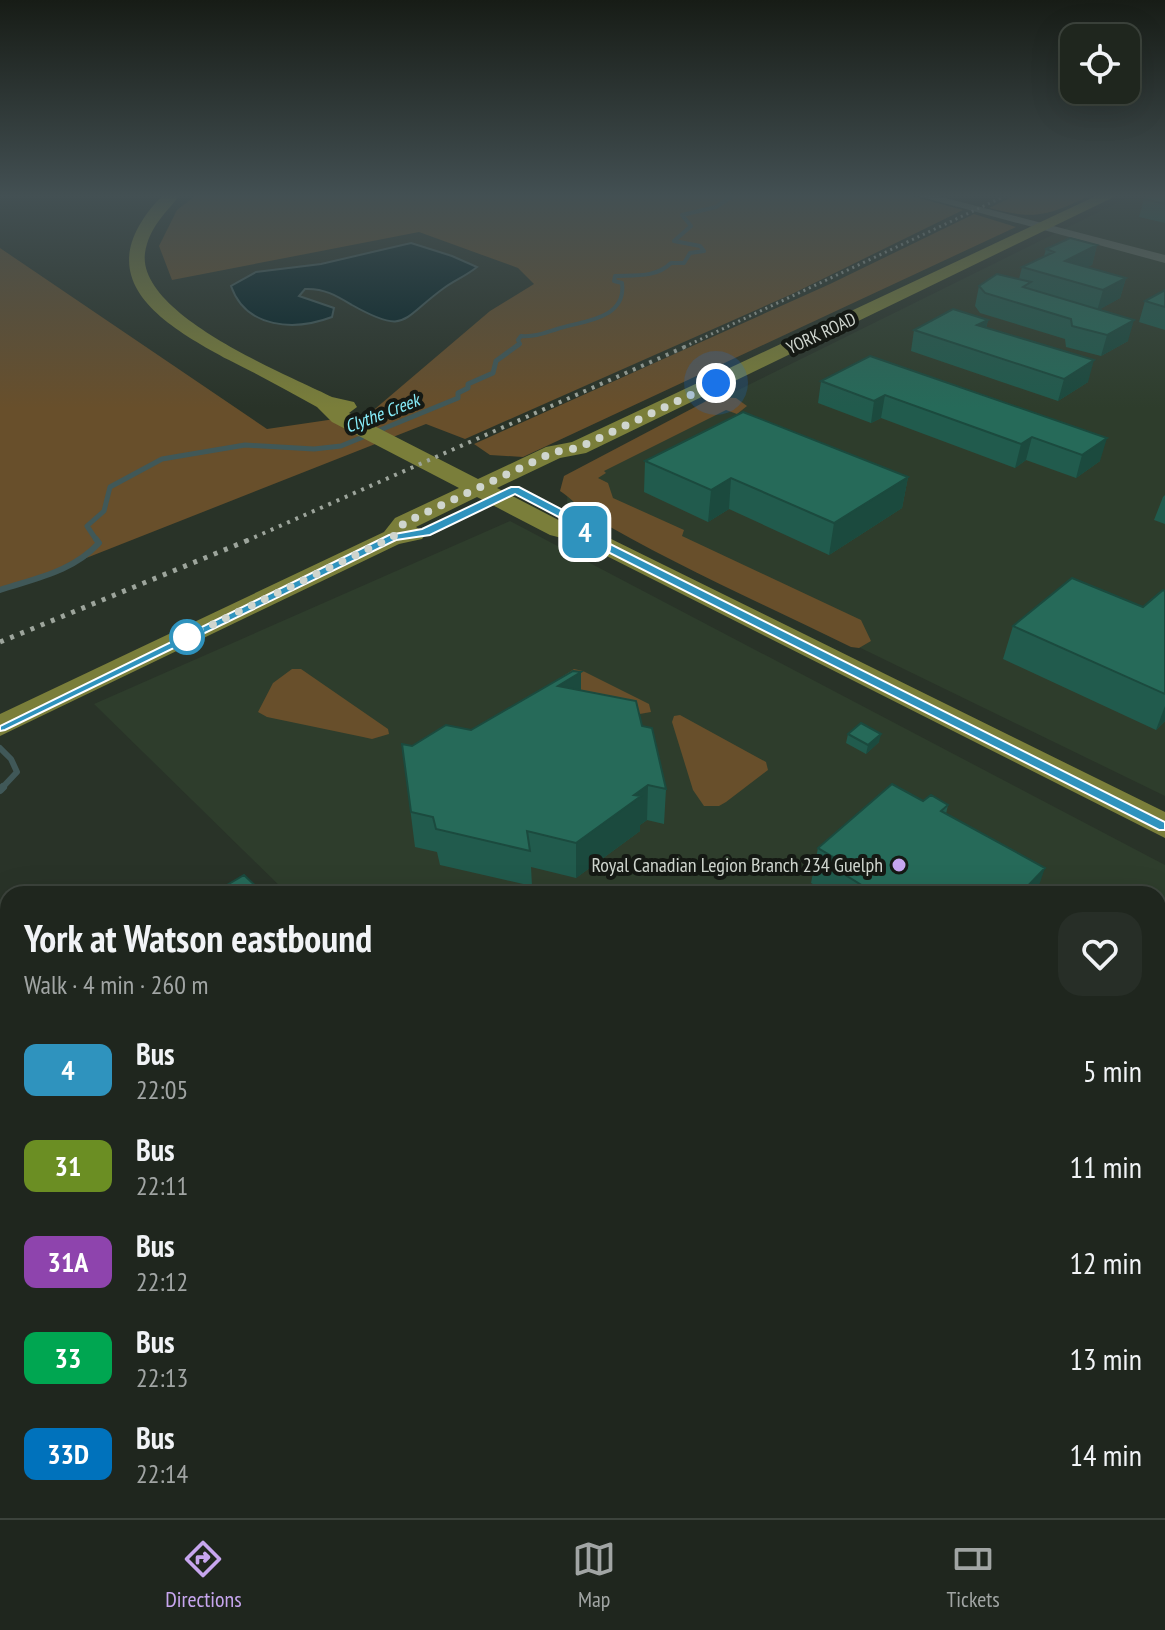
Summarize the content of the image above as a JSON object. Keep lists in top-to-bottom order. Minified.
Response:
{"streets":{"main road":["YORK ROAD"]},"water":["Clythe Creek"],"places":["Royal Canadian Legion Branch 234 Guelph"],"lines":["bus line 4"],"page":{"on_map":"4","heading":["York at Watson eastbound","Walk · 4 min · 260 m"],"list":[{"mark":"4","name":"Bus","note":"22:05","value":"5 min"},{"mark":"31","name":"Bus","note":"22:11","value":"11 min"},{"mark":"31A","name":"Bus","note":"22:12","value":"12 min"},{"mark":"33","name":"Bus","note":"22:13","value":"13 min"},{"mark":"33D","name":"Bus","note":"22:14","value":"14 min"}],"tabs":["Directions","Map","Tickets"]}}
